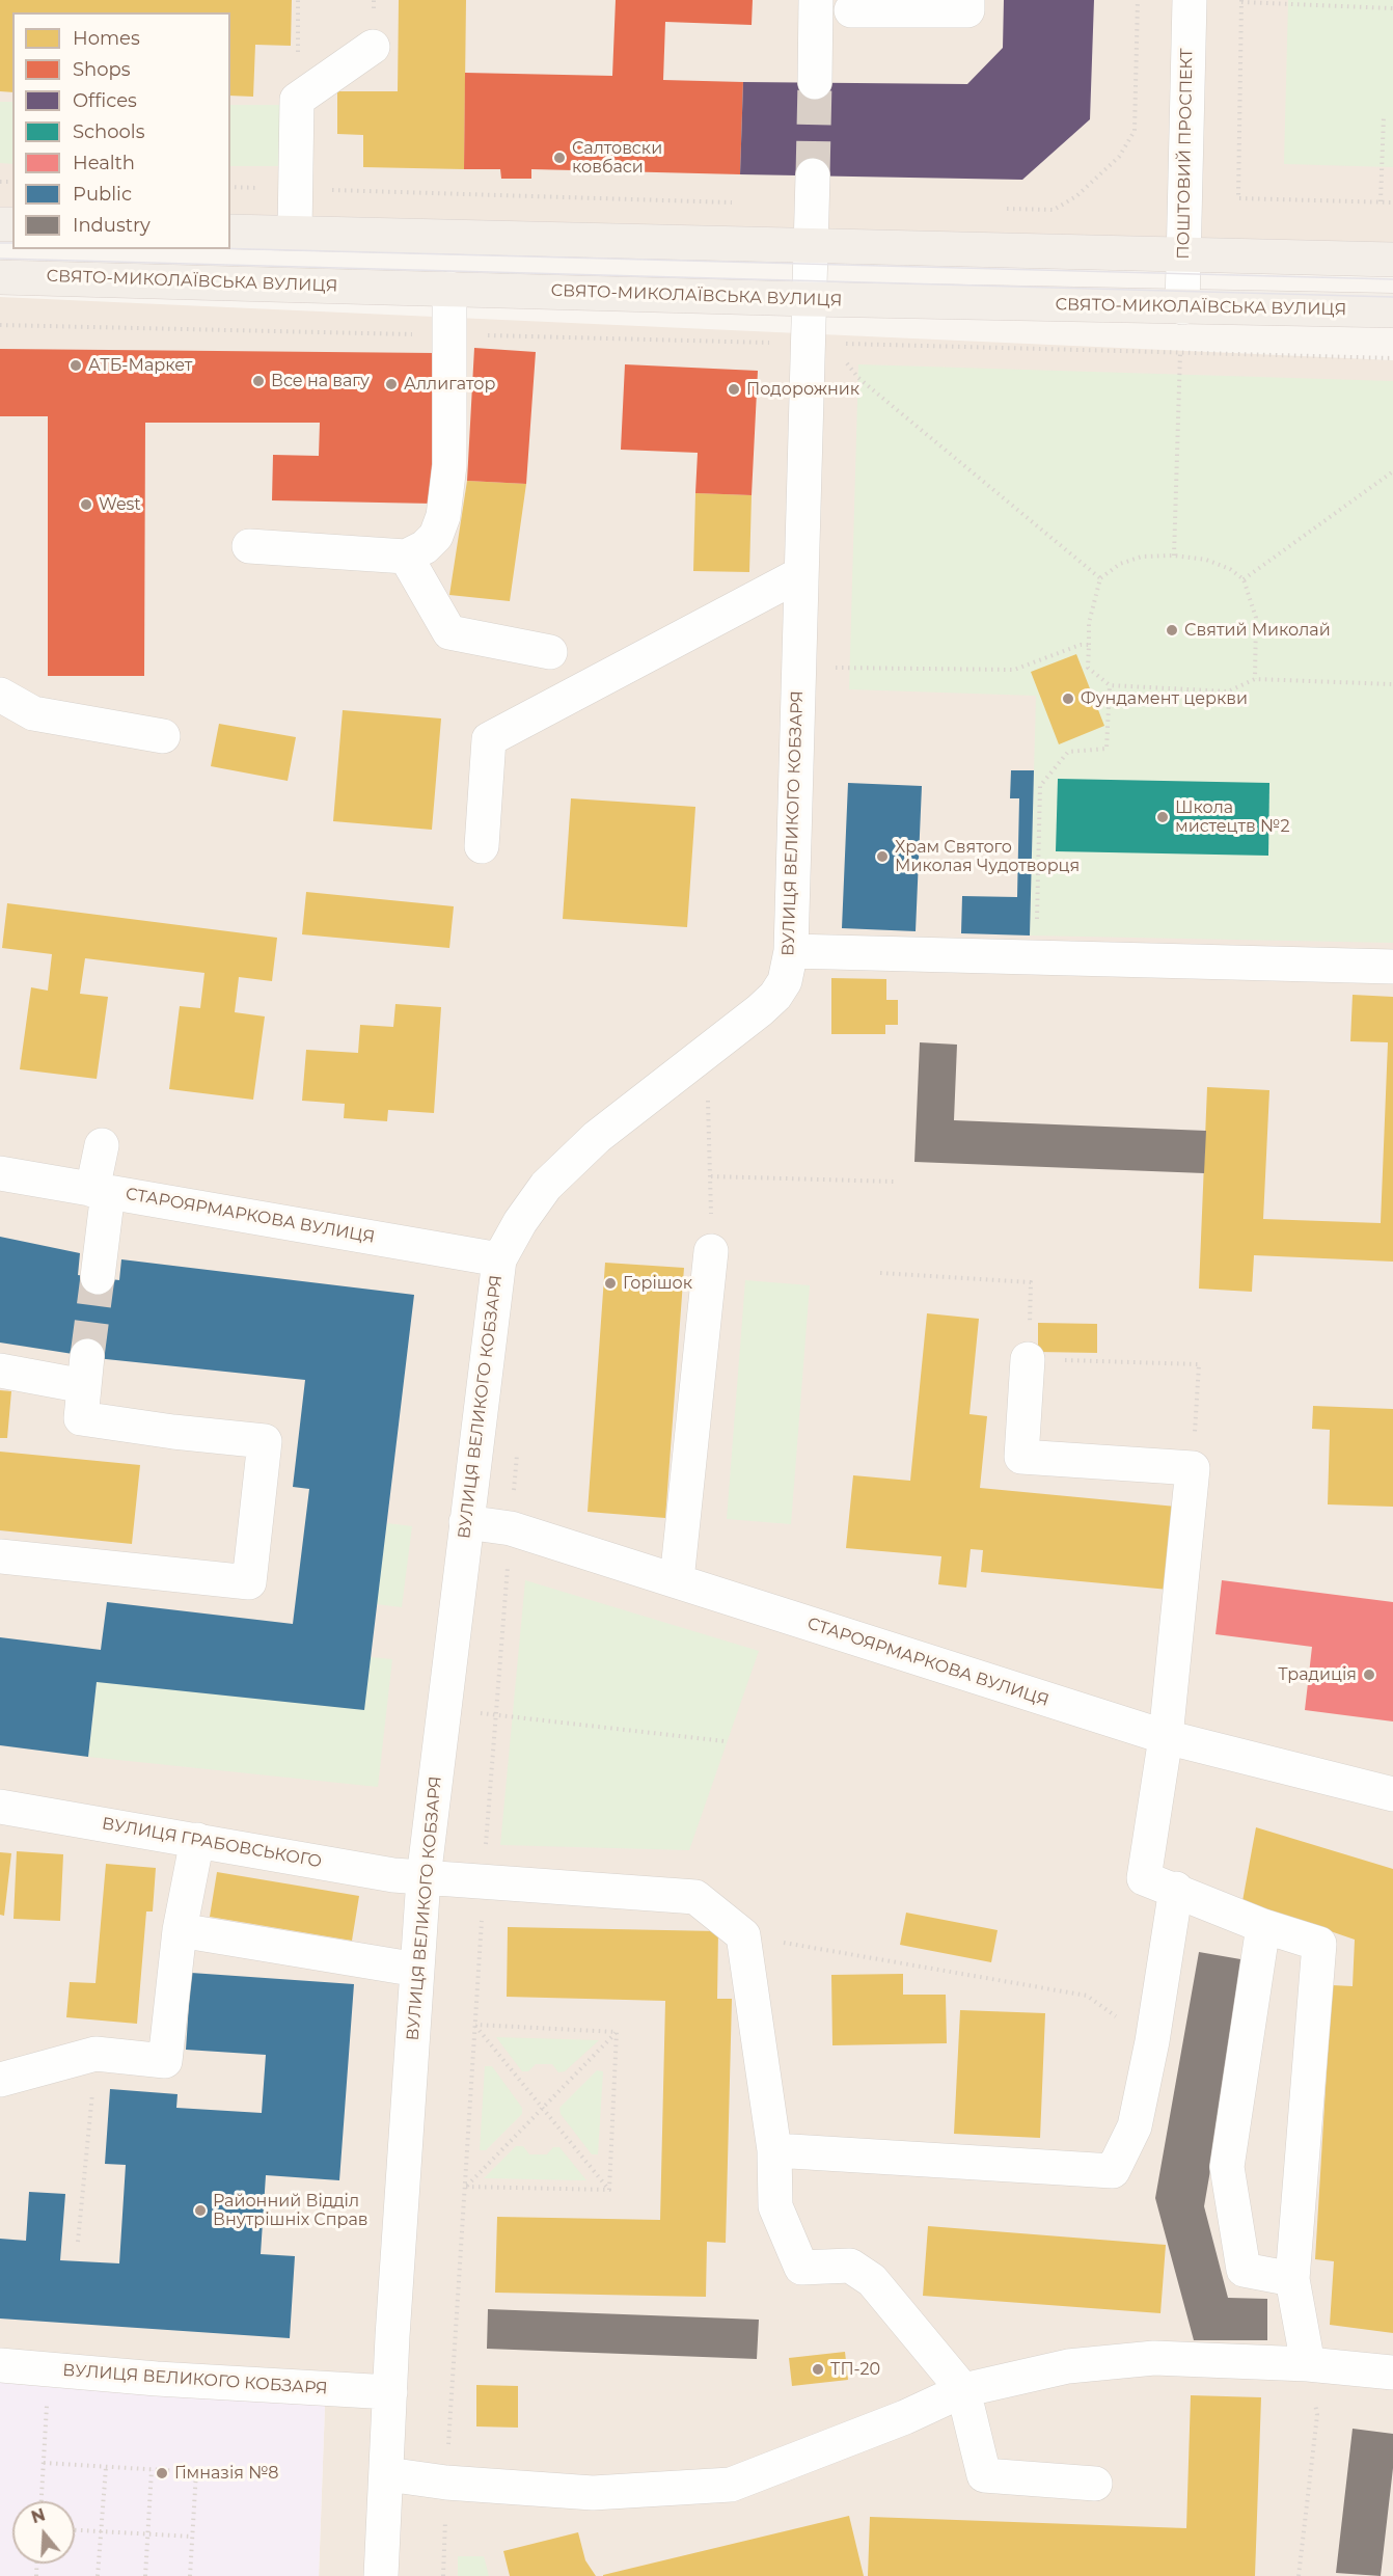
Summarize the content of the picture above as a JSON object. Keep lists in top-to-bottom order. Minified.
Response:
{"streets":{"main road":["СВЯТО-МИКОЛАЇВСЬКА ВУЛИЦЯ"],"street":["ПОШТОВИЙ ПРОСПЕКТ","ВУЛИЦЯ ВЕЛИКОГО КОБЗАРЯ","СТАРОЯРМАРКОВА ВУЛИЦЯ","ВУЛИЦЯ ГРАБОВСЬКОГО"]},"crossings":[["ПОШТОВИЙ ПРОСПЕКТ","СВЯТО-МИКОЛАЇВСЬКА ВУЛИЦЯ"],["СВЯТО-МИКОЛАЇВСЬКА ВУЛИЦЯ","ВУЛИЦЯ ВЕЛИКОГО КОБЗАРЯ"],["ВУЛИЦЯ ВЕЛИКОГО КОБЗАРЯ","СТАРОЯРМАРКОВА ВУЛИЦЯ"],["ВУЛИЦЯ ВЕЛИКОГО КОБЗАРЯ","ВУЛИЦЯ ГРАБОВСЬКОГО"]],"places":["Салтовски ковбаси","АТБ-Маркет","Все на вагу","Аллигатор","Подорожник","West","Святий Миколай","Фундамент церкви","Школа мистецтв №2","Храм Святого Миколая Чудотворця","Горішок","Традиція","Районний Відділ Внутрішніх Справ","ТП-20","Гімназія №8"],"legend":["Homes","Shops","Offices","Schools","Health","Public","Industry"],"north":"top"}
